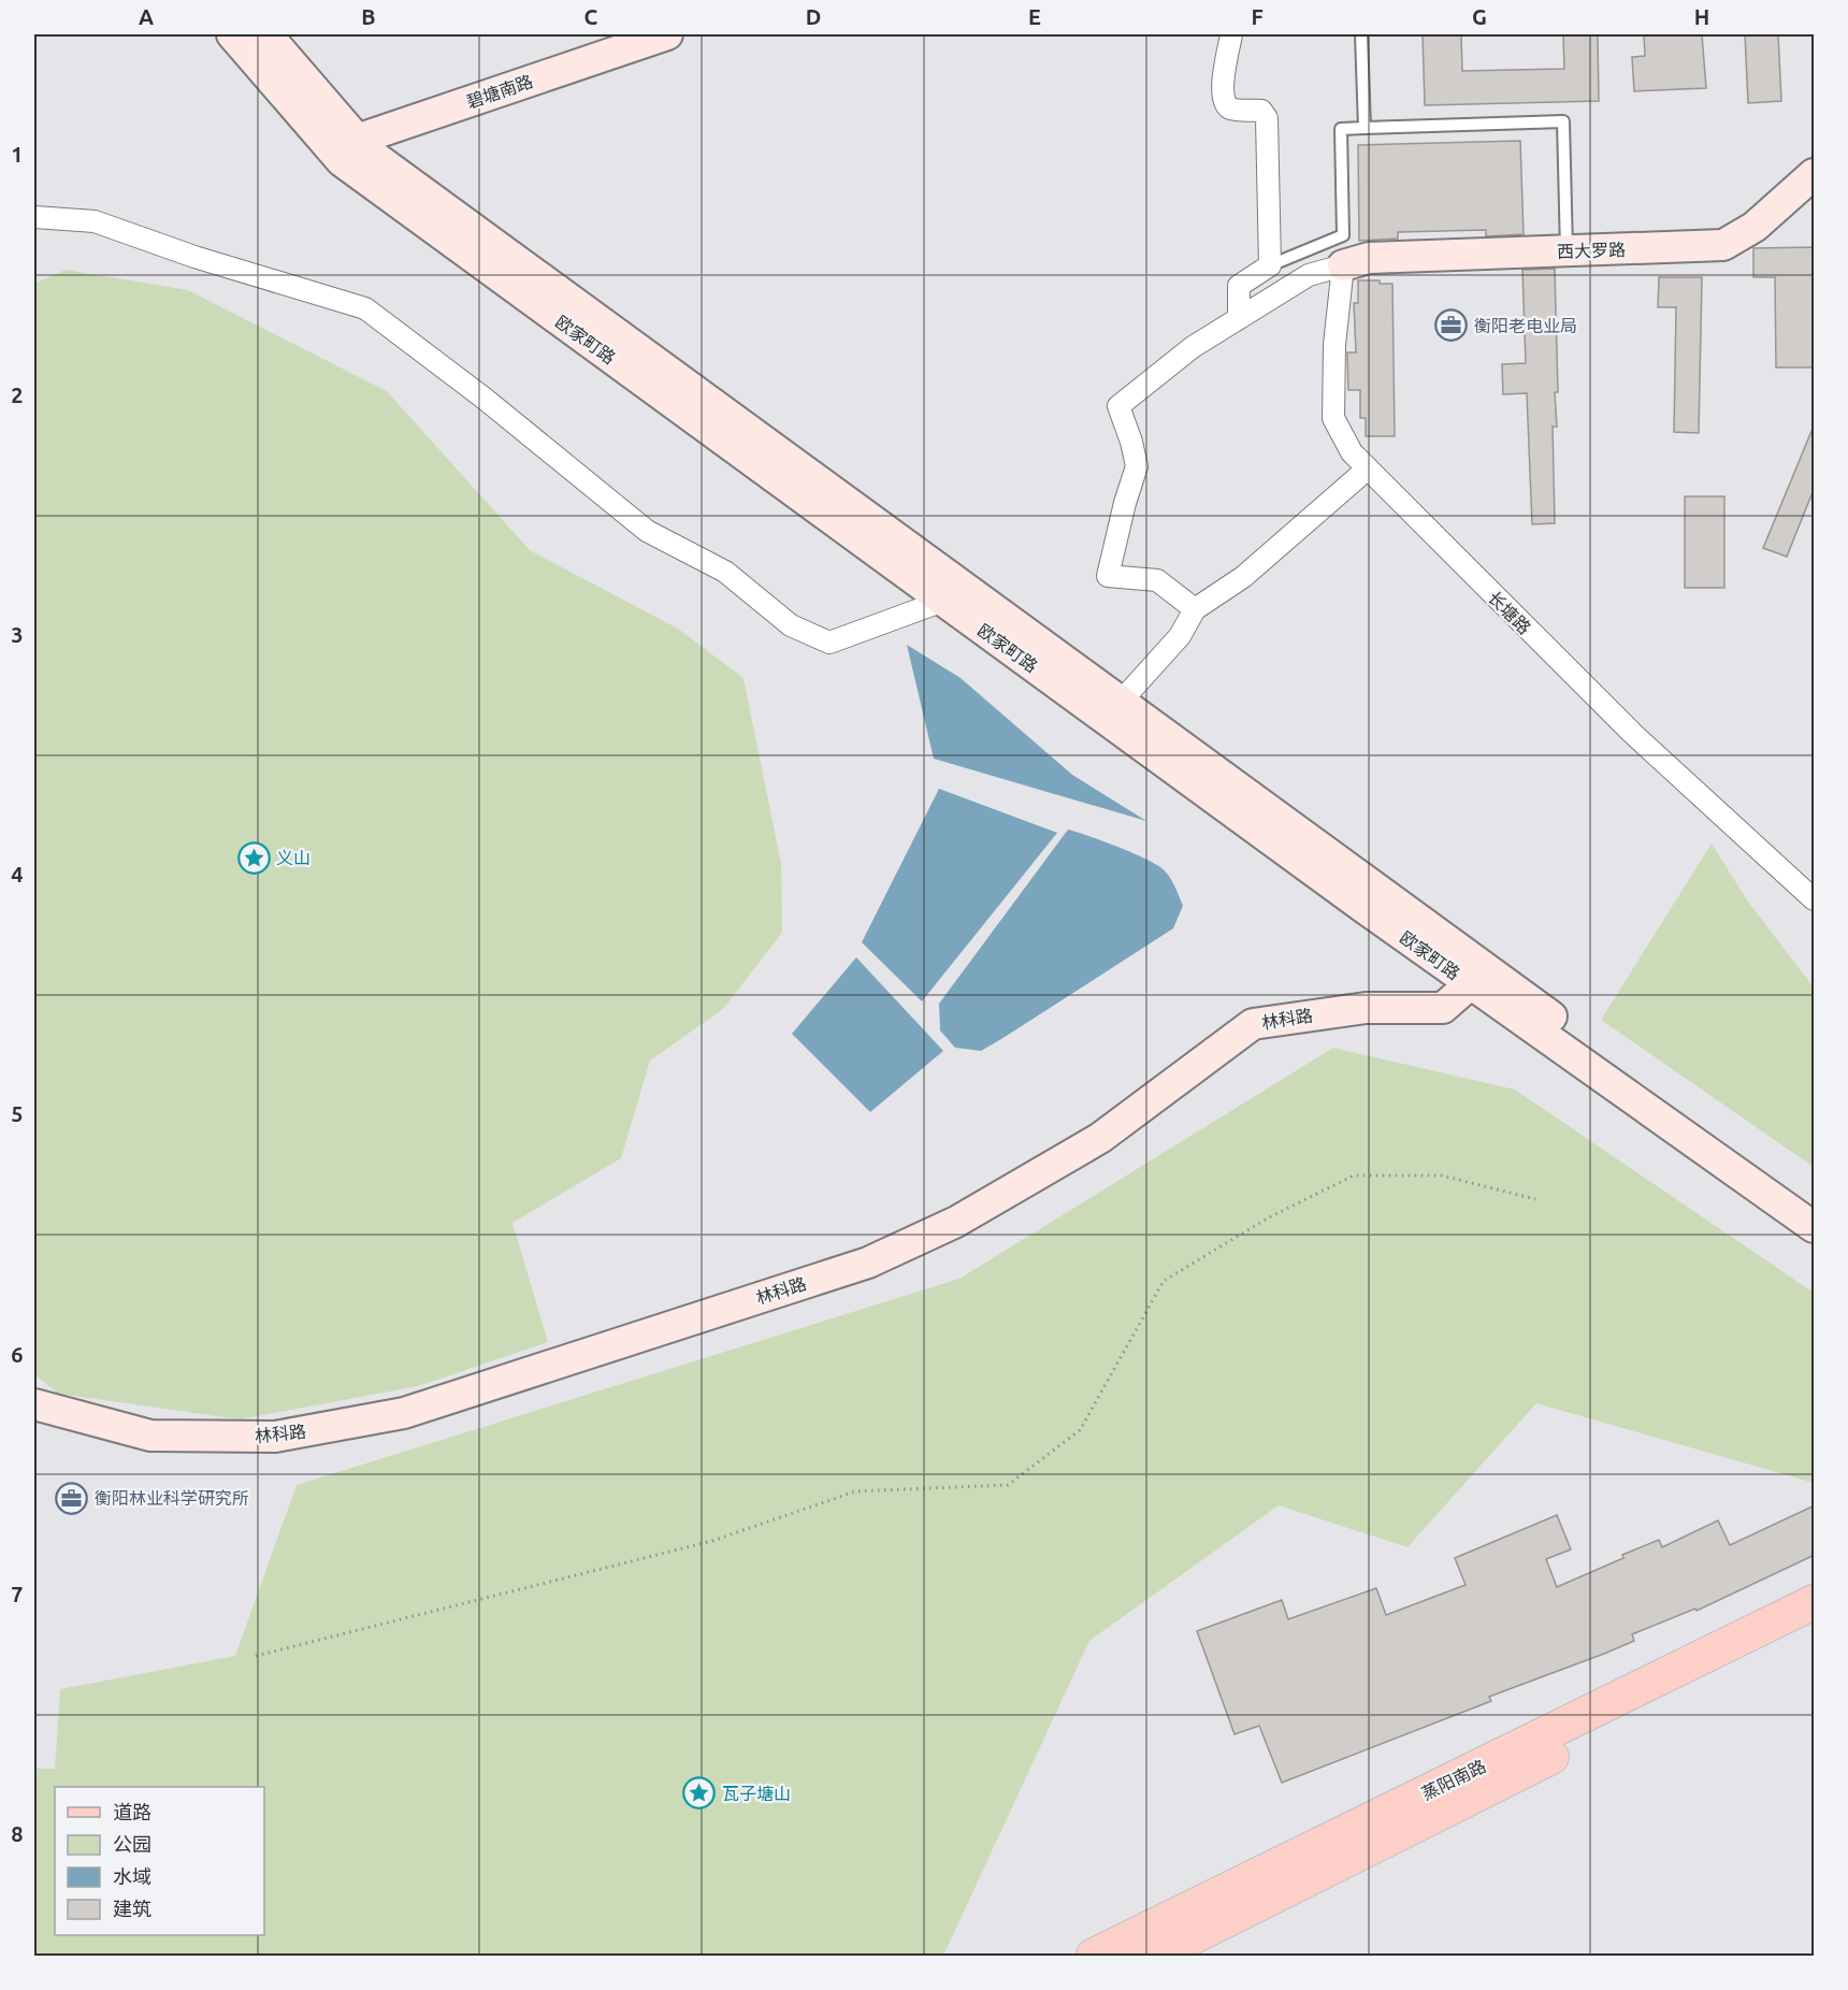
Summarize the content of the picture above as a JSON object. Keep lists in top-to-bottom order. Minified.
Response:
{"streets":{"main road":["碧塘南路","西大罗路","欧家町路","林科路","蒸阳南路"],"street":["长塘路"]},"crossings":[["碧塘南路","欧家町路"],["西大罗路","长塘路"],["欧家町路","林科路"]],"places":{"office":["衡阳老电业局","衡阳林业科学研究所"],"place":["义山","瓦子塘山"]},"legend":["道路","公园","水域","建筑"],"grid":{"columns":["A","B","C","D","E","F","G","H"],"rows":["1","2","3","4","5","6","7","8"]}}
